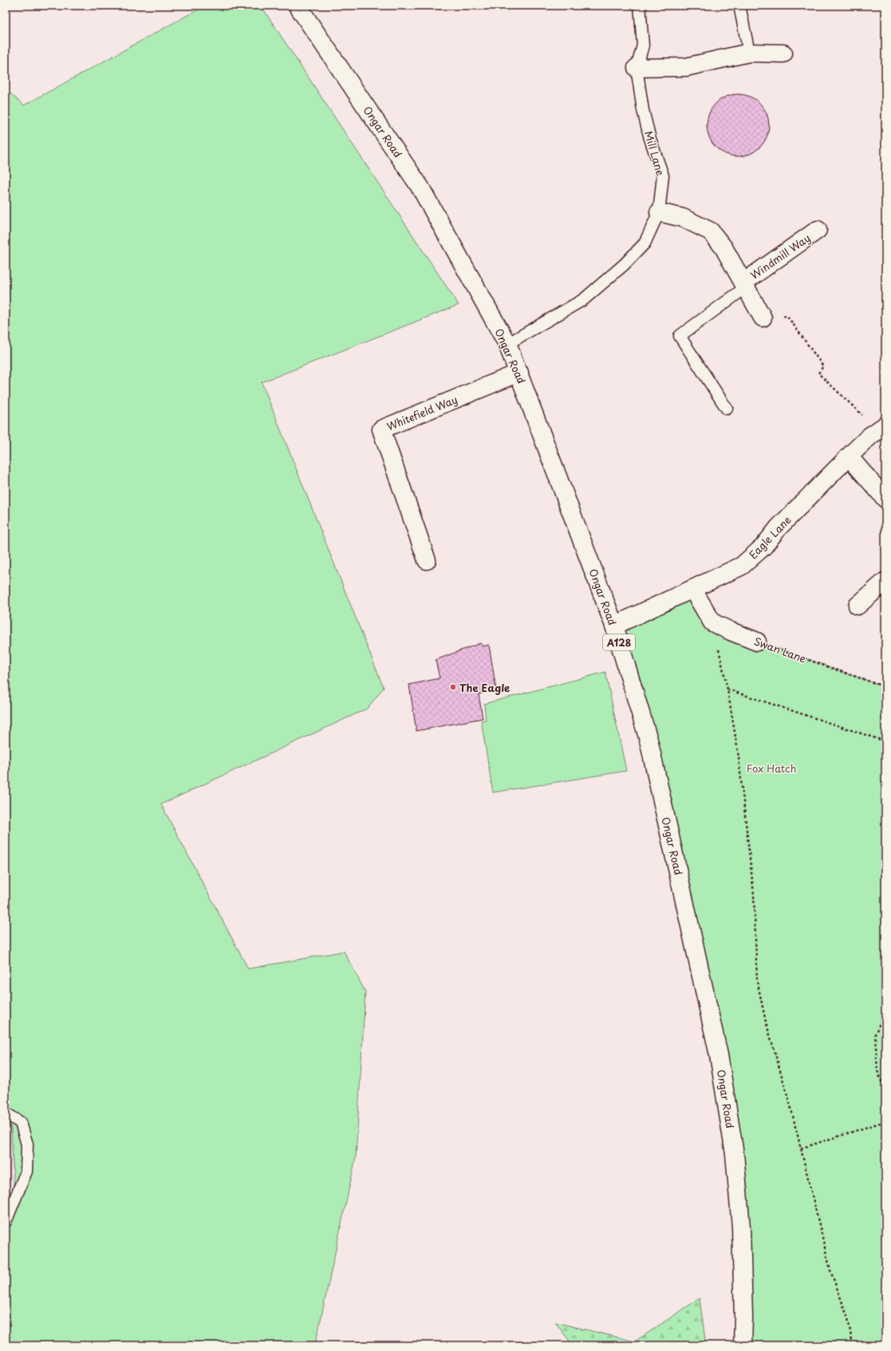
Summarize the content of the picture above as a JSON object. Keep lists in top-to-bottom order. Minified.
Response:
{"streets":{"main road":["Ongar Road","Windmill Way","Whitefield Way","Eagle Lane","A128","Swan Lane"],"lane":["Mill Lane"]},"crossings":[["Ongar Road","Mill Lane"],["Ongar Road","Whitefield Way"],["Ongar Road","Eagle Lane"],["Mill Lane","Windmill Way"]],"parks":["Fox Hatch"],"places":["The Eagle"]}
